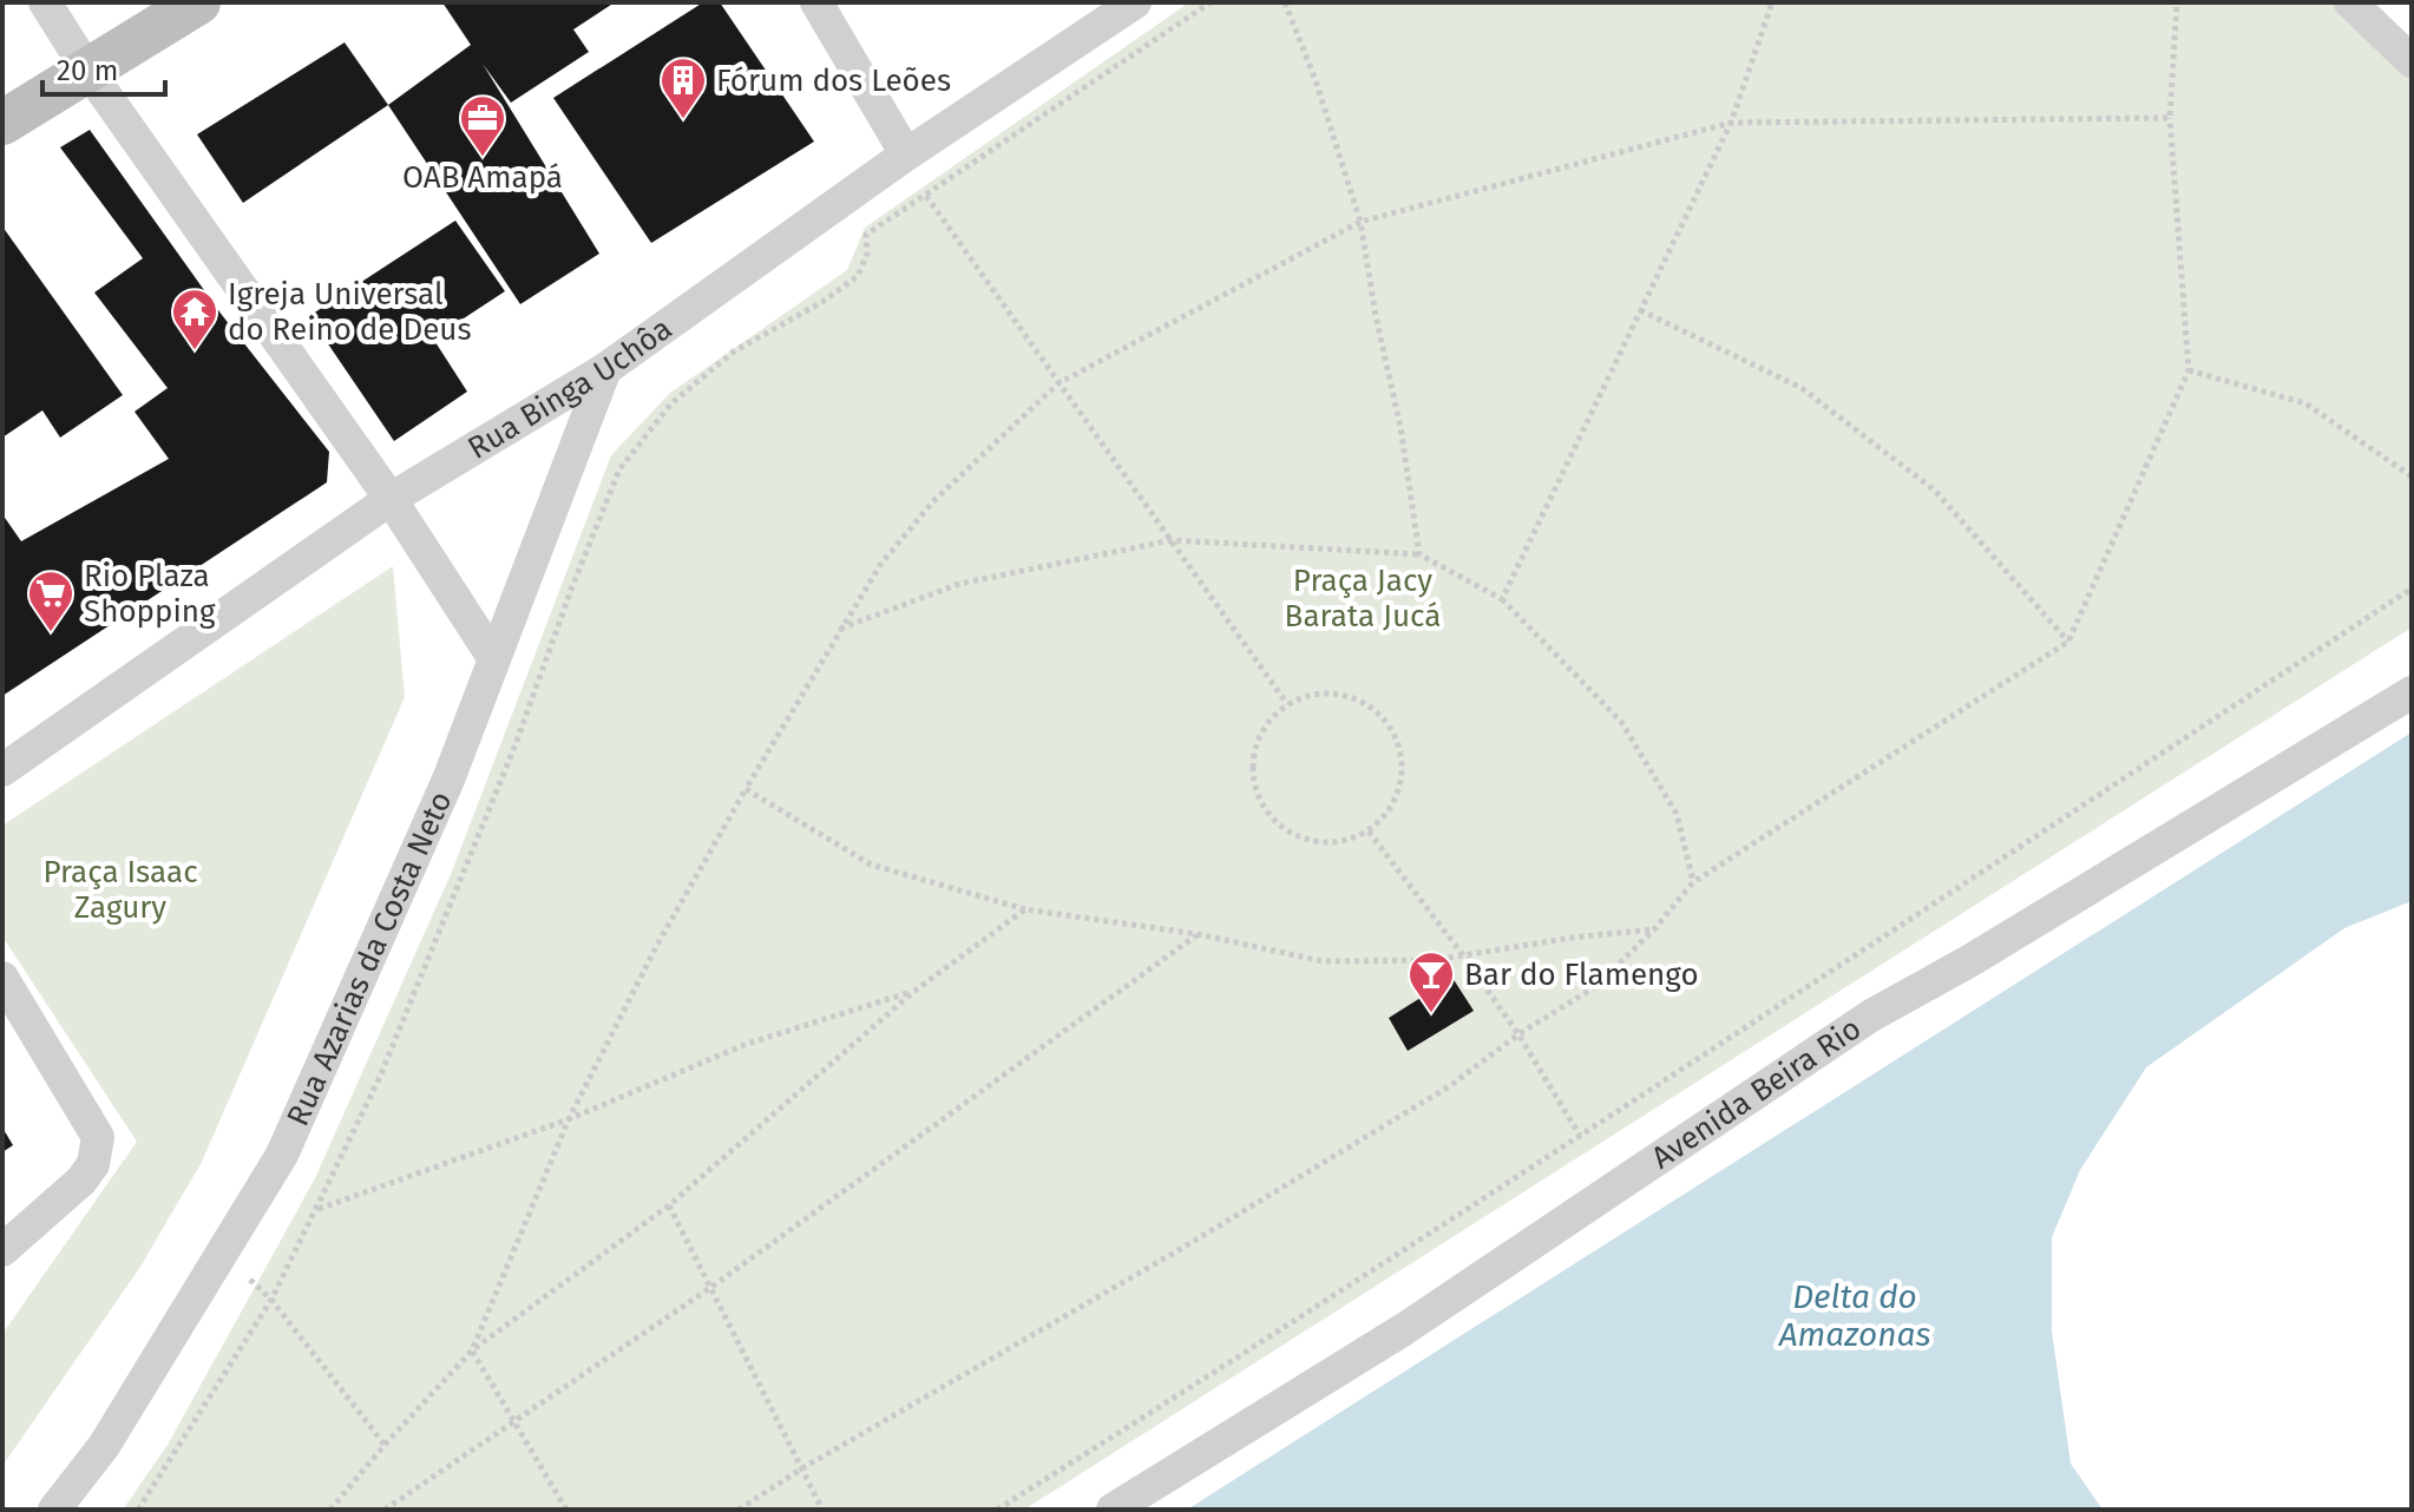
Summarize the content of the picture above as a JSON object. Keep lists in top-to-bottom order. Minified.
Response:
{"streets":{"street":["Rua Binga Uchôa","Rua Azarias da Costa Neto","Avenida Beira Rio"]},"crossings":[["Rua Binga Uchôa","Rua Azarias da Costa Neto"]],"water":["Delta do Amazonas"],"parks":["Praça Jacy Barata Jucá","Praça Isaac Zagury"],"places":{"building":["Fórum dos Leões"],"office":["OAB Amapá"],"temple":["Igreja Universal do Reino de Deus"],"supermarket":["Rio Plaza Shopping"],"bar":["Bar do Flamengo"]},"scale_bar":"20 m"}
